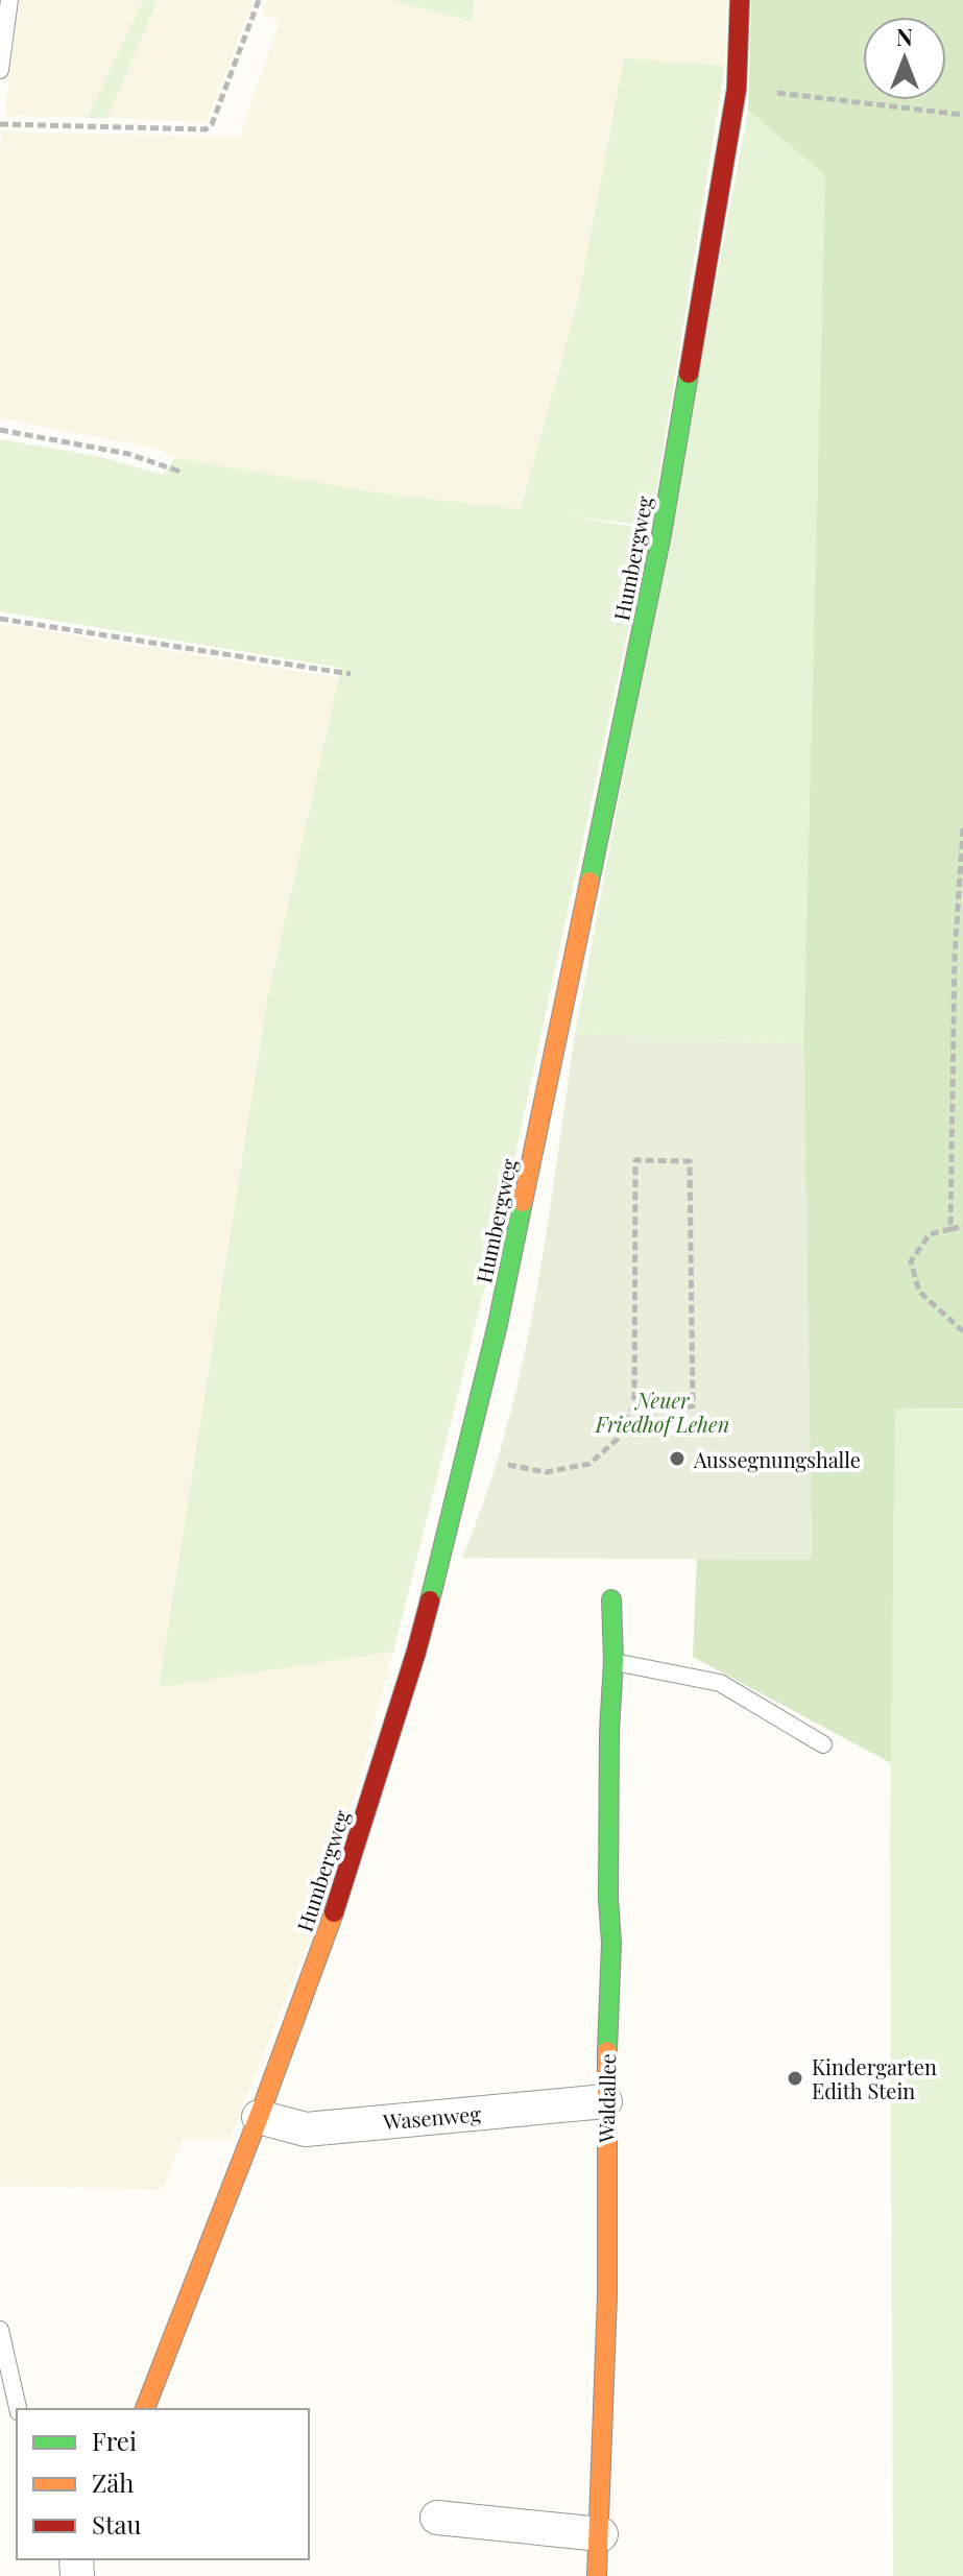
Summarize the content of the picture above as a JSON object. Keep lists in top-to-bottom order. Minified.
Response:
{"streets":{"street":["Humbergweg","Waldallee","Wasenweg"]},"crossings":[["Humbergweg","Wasenweg"],["Waldallee","Wasenweg"]],"parks":["Neuer Friedhof Lehen"],"places":["Aussegnungshalle","Kindergarten Edith Stein"],"legend":["Frei","Zäh","Stau"],"north":"top"}
